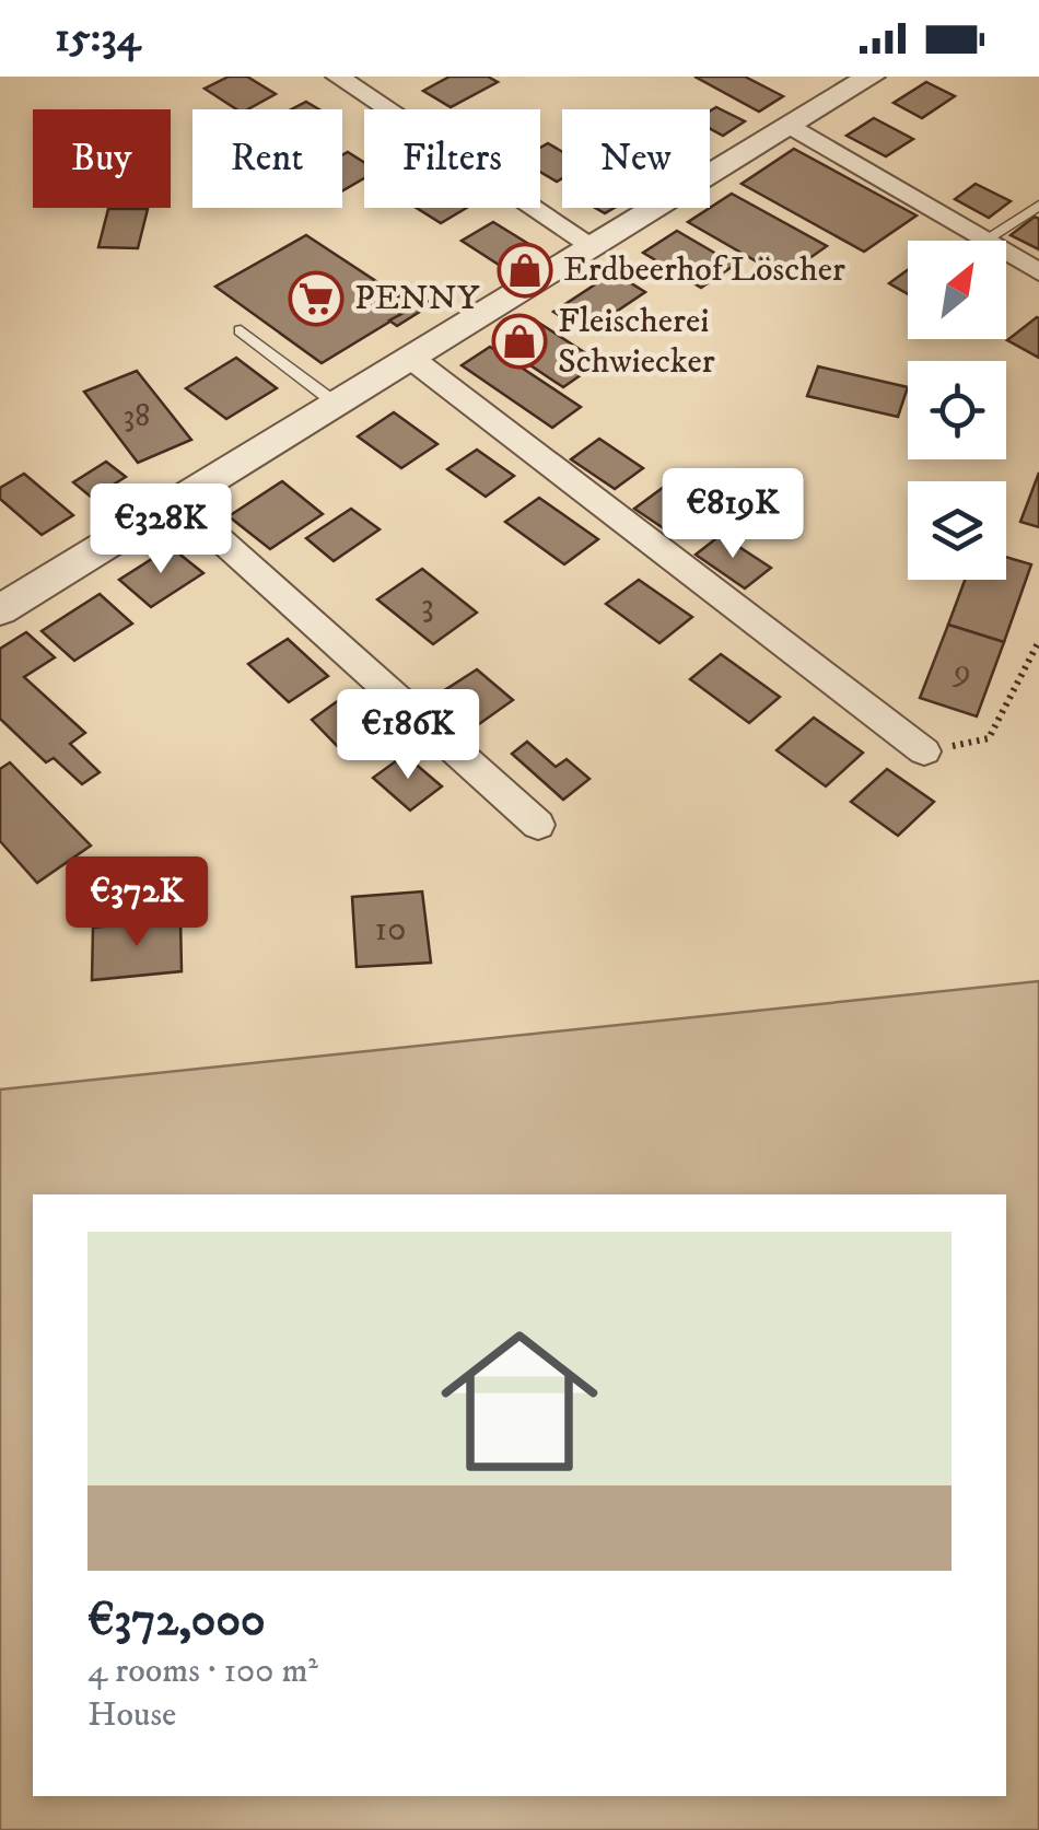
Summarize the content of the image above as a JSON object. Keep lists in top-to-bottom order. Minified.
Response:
{"places":{"shop":["Erdbeerhof Löscher","Fleischerei Schwiecker"],"supermarket":["PENNY"]},"house_numbers":["38","3","9","10"],"north":"top right","page":{"status":"15:34","chip":["Buy","Rent","Filters","New"],"price":["€819K","€328K","€186K","€372K"],"list":[{"name":"€372,000","note":"4 rooms · 100 m² · House"}]}}
